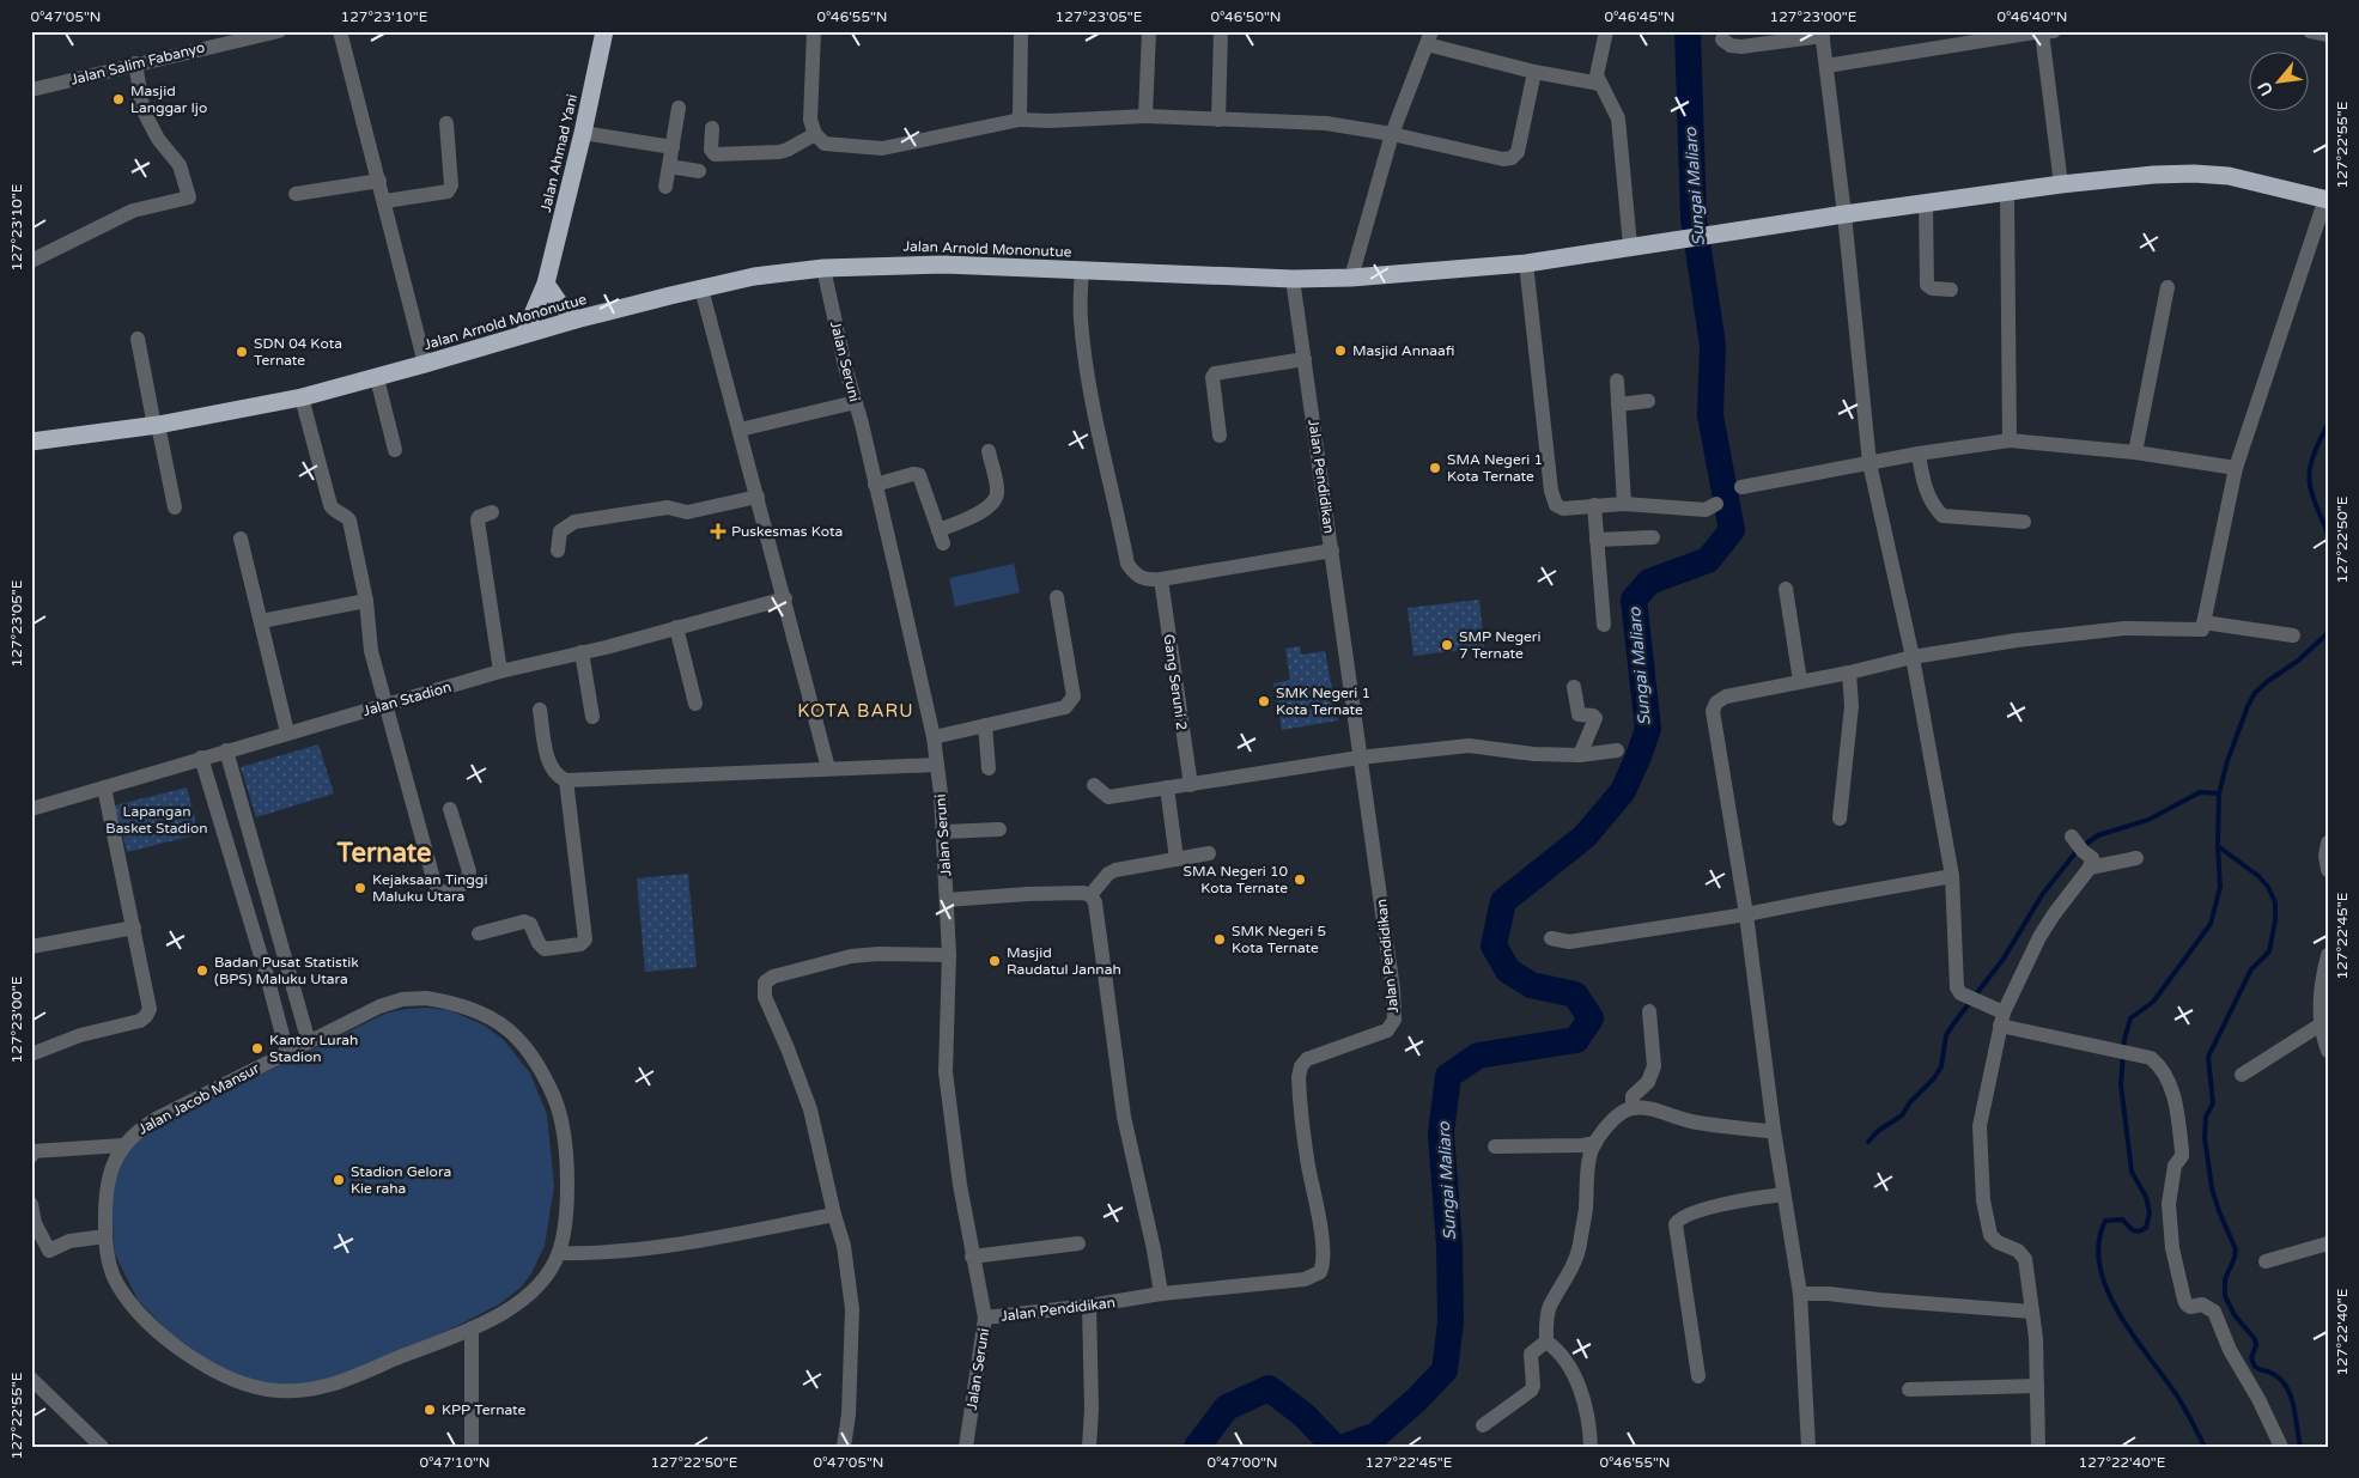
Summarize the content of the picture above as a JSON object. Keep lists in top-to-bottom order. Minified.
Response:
{"streets":{"highway":["Jalan Ahmad Yani","Jalan Arnold Mononutue"],"street":["Jalan Salim Fabanyo","Jalan Seruni","Jalan Pendidikan","Gang Seruni 2","Jalan Stadion","Jalan Jacob Mansur"]},"crossings":[["Jalan Ahmad Yani","Jalan Arnold Mononutue"],["Jalan Arnold Mononutue","Jalan Seruni"],["Jalan Arnold Mononutue","Jalan Pendidikan"],["Jalan Seruni","Jalan Pendidikan"]],"districts":["KOTA BARU","Ternate"],"water":["Sungai Maliaro"],"parks":["Lapangan Basket Stadion"],"places":{"other":["Masjid Langgar Ijo","Masjid Annaafi","SDN 04 Kota Ternate","SMA Negeri 1 Kota Ternate","SMP Negeri 7 Ternate","SMK Negeri 1 Kota Ternate","SMA Negeri 10 Kota Ternate","Kejaksaan Tinggi Maluku Utara","SMK Negeri 5 Kota Ternate","Masjid Raudatul Jannah","Badan Pusat Statistik (BPS) Maluku Utara","Kantor Lurah Stadion","Stadion Gelora Kie raha","KPP Ternate"],"health":["Puskesmas Kota"]},"north":"bottom left","coordinates":["0°47'05\"N","127°23'10\"E","0°46'55\"N","127°23'05\"E","0°46'50\"N","0°46'45\"N","127°23'00\"E","0°46'40\"N","127°22'55\"E","127°22'50\"E","127°22'45\"E","127°22'40\"E","0°47'10\"N","0°47'00\"N"]}
